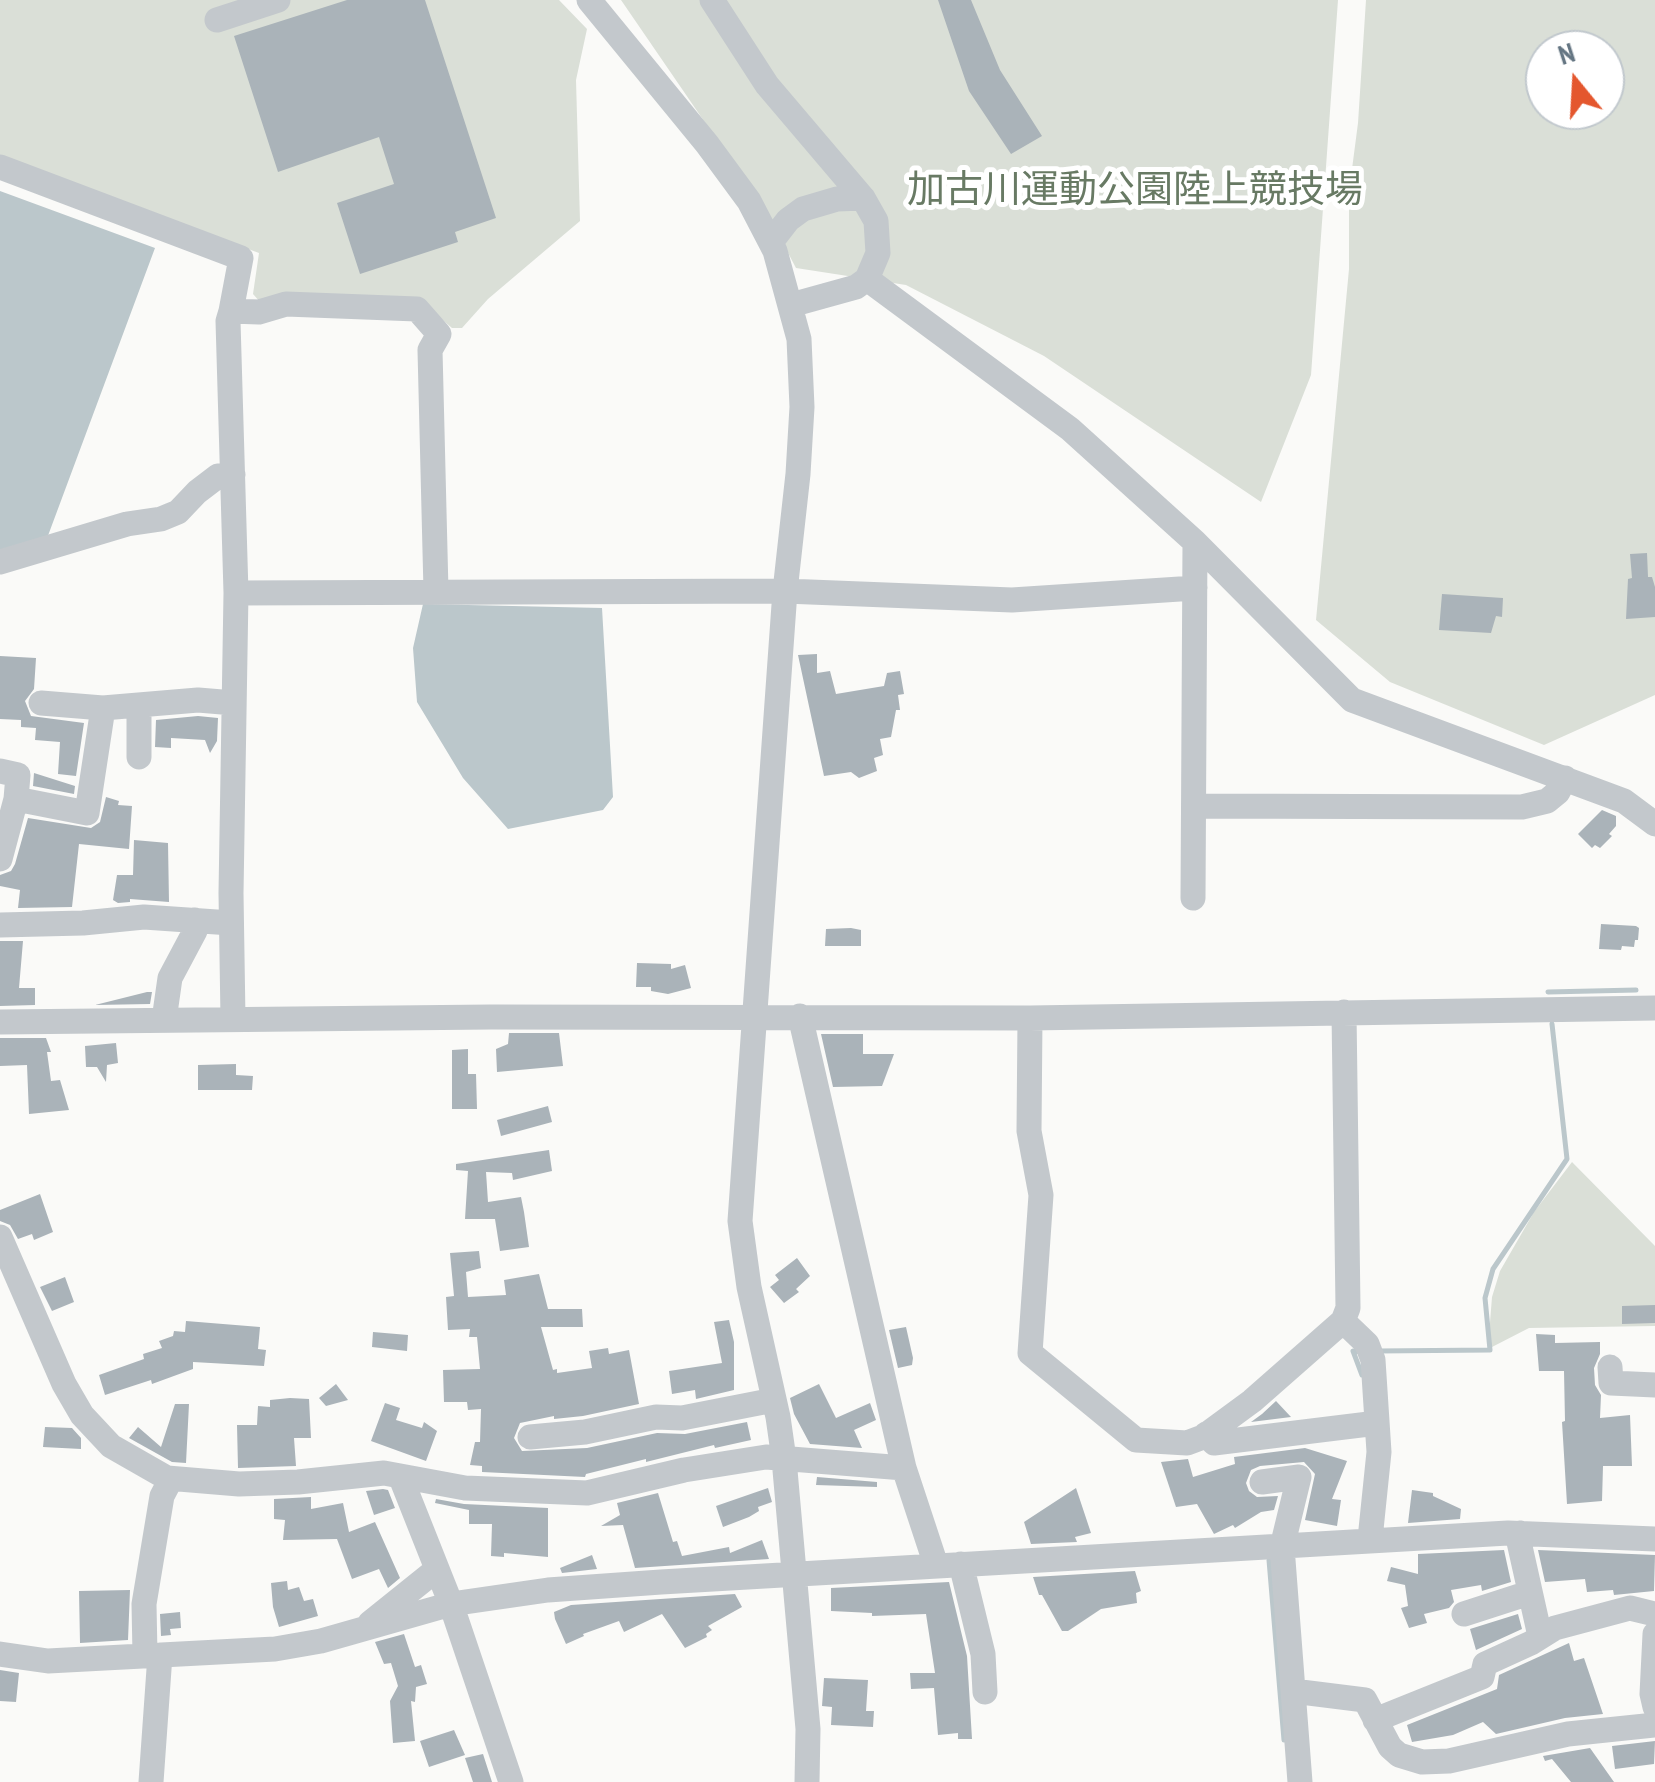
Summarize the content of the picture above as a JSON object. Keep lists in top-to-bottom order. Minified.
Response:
{"parks":["加古川運動公園陸上競技場"],"north":"top"}
